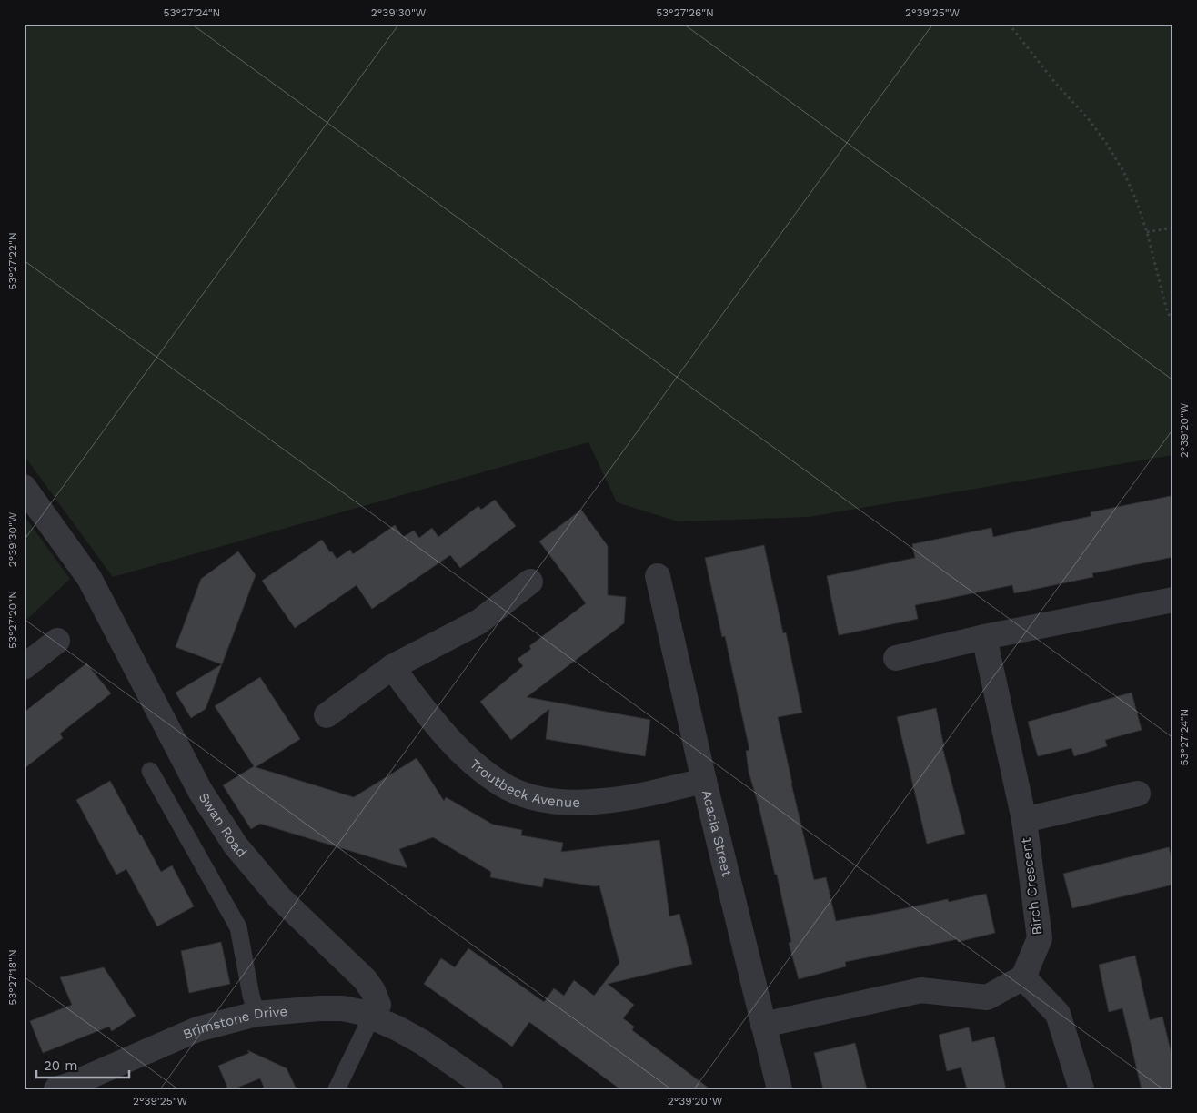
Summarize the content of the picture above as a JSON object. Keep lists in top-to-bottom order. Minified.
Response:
{"streets":{"street":["Troutbeck Avenue","Swan Road","Acacia Street","Birch Crescent","Brimstone Drive"]},"crossings":[["Troutbeck Avenue","Acacia Street"],["Swan Road","Brimstone Drive"]],"scale_bar":"20 m","coordinates":["53°27'24\"N","2°39'30\"W","53°27'26\"N","2°39'25\"W","53°27'22\"N","2°39'20\"W","53°27'20\"N","53°27'18\"N"]}
